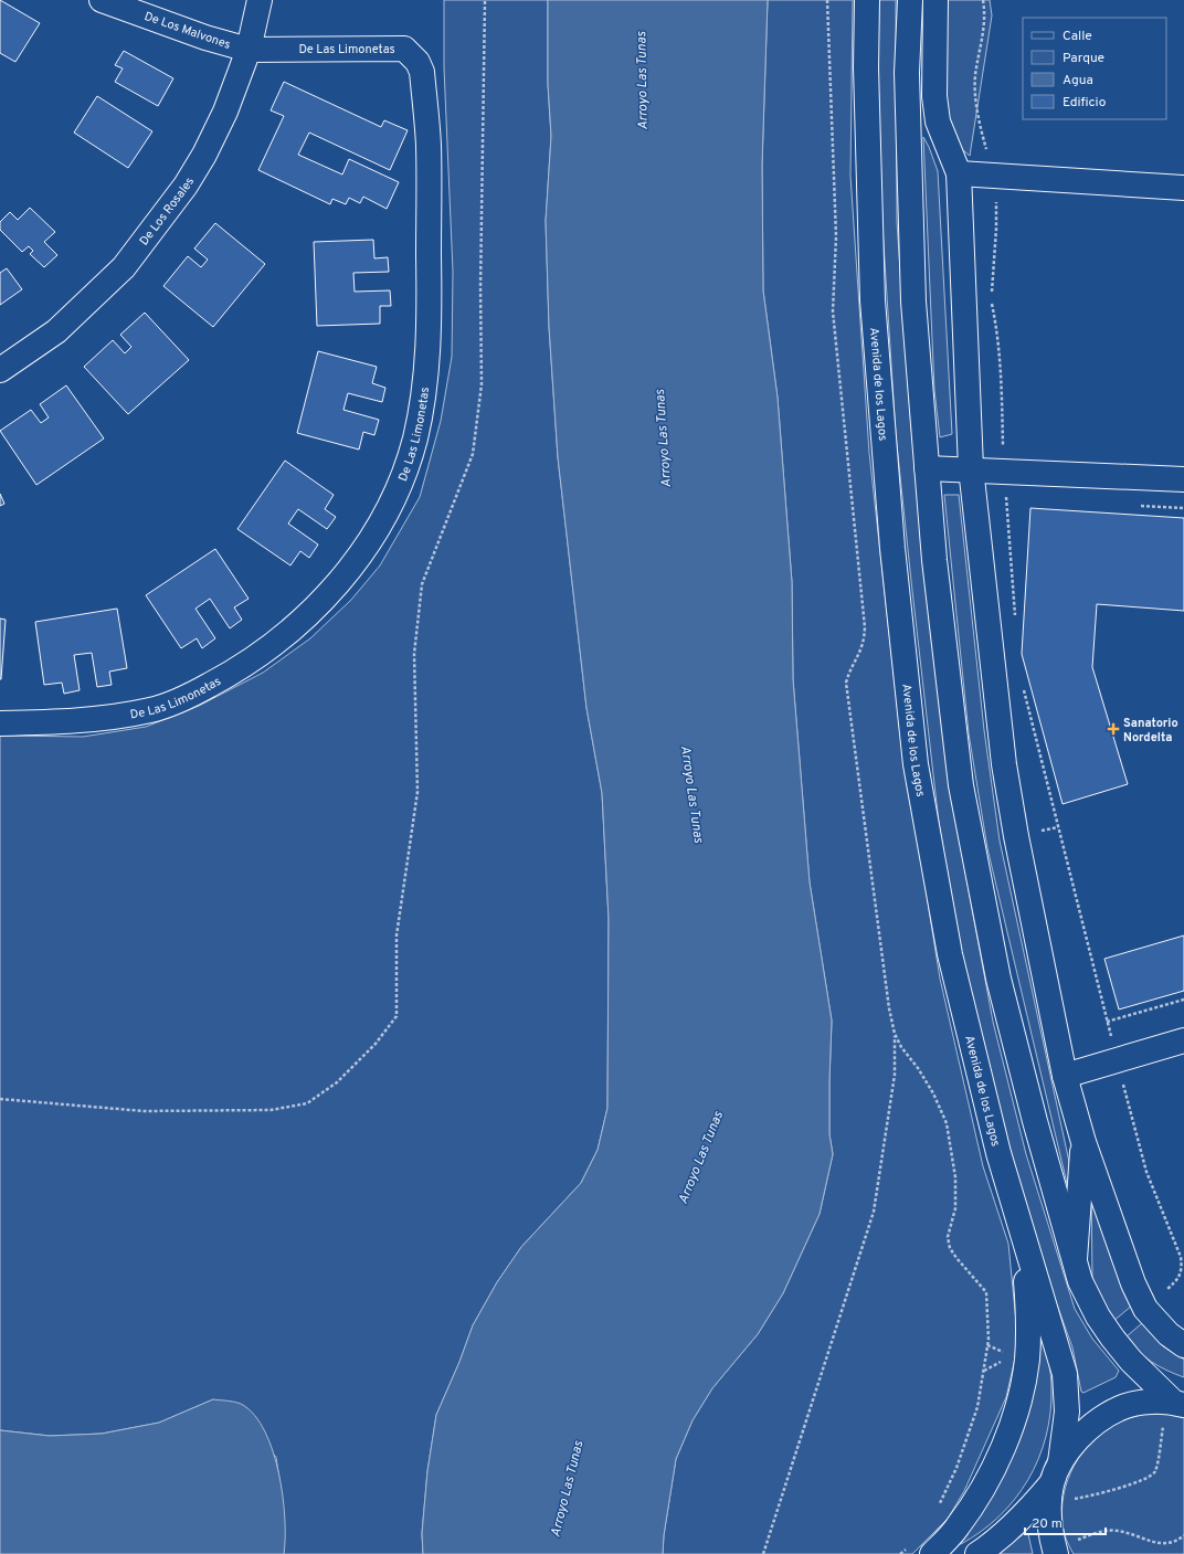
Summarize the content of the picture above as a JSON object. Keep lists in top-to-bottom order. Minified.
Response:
{"streets":{"street":["De Los Malvones","De Las Limonetas","De Los Rosales","Avenida de los Lagos"]},"crossings":[["De Los Malvones","De Las Limonetas"],["De Los Malvones","De Los Rosales"],["De Las Limonetas","De Los Rosales"]],"water":["Arroyo Las Tunas"],"places":{"health":["Sanatorio Nordelta"]},"legend":["Calle","Parque","Agua","Edificio"],"scale_bar":"20 m"}
